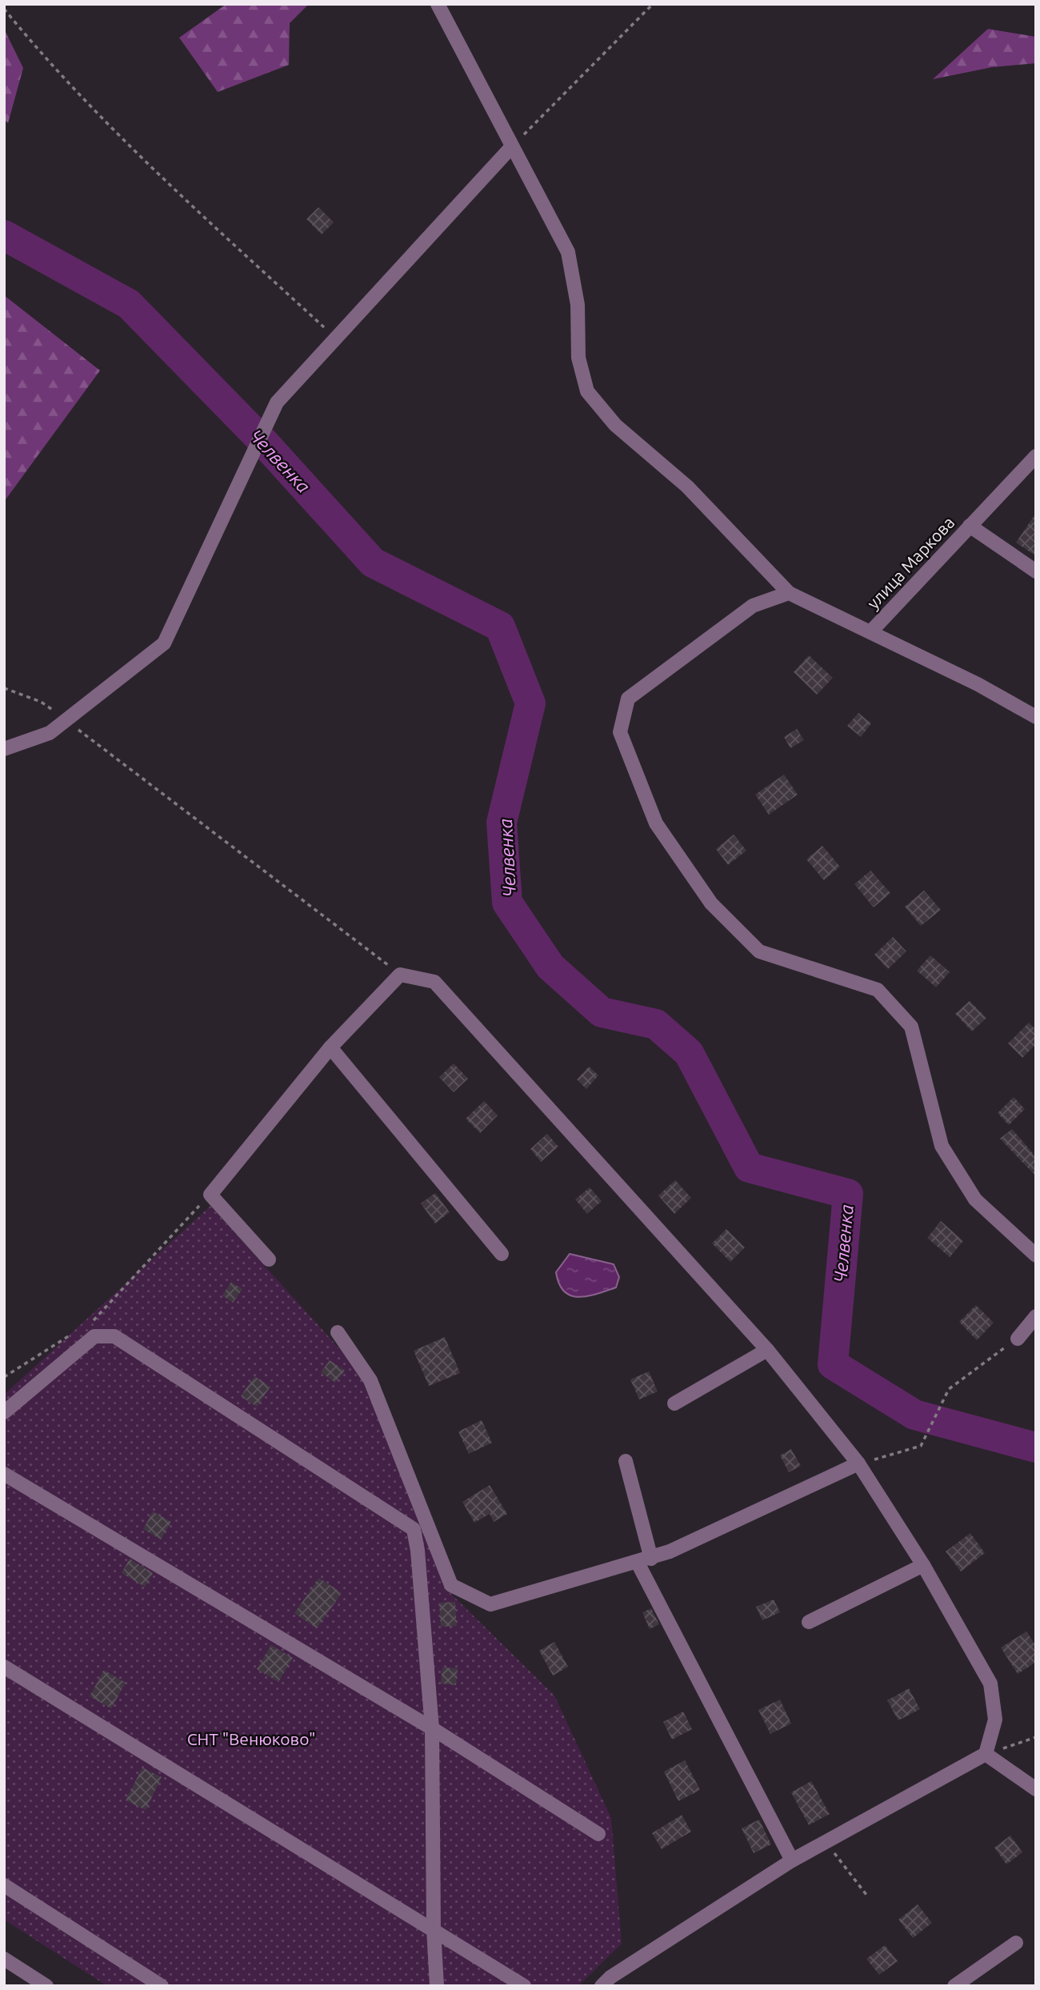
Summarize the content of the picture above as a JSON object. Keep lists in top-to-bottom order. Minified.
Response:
{"streets":{"street":["улица Маркова"]},"water":["Челвенка"],"parks":["СНТ \"Венюково\""]}
